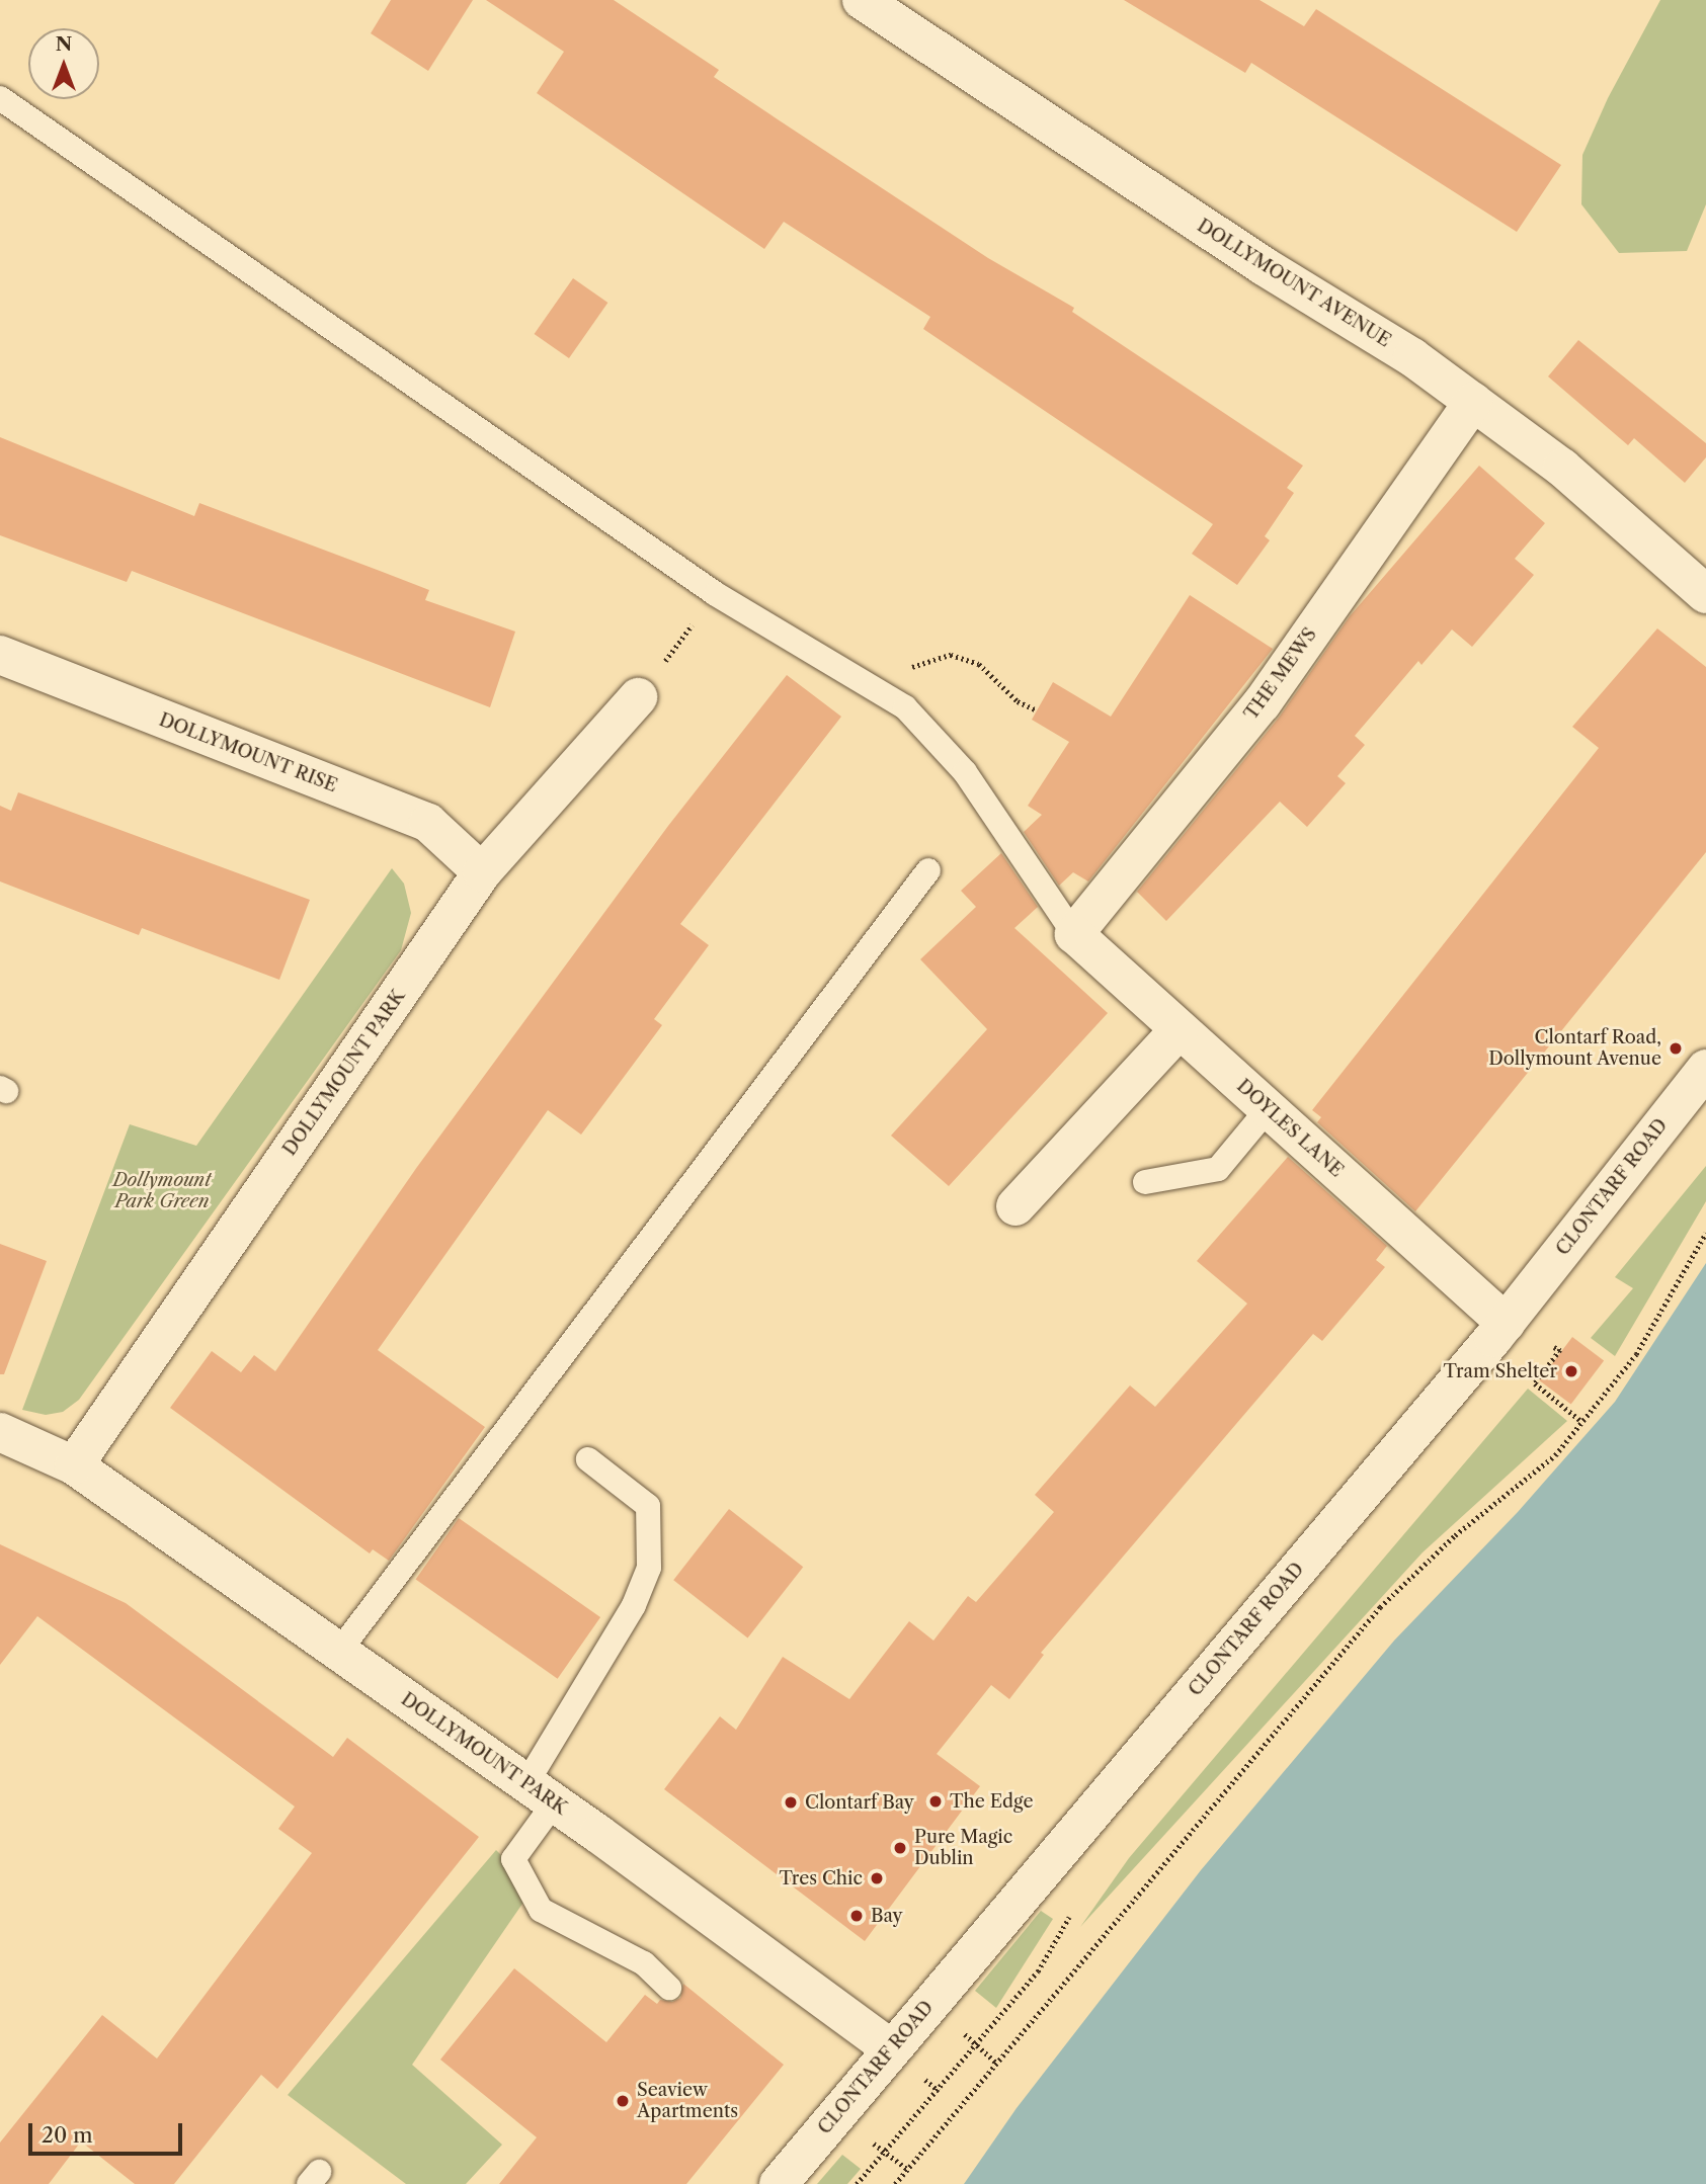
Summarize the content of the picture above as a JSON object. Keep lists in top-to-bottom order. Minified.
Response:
{"streets":{"street":["DOLLYMOUNT AVENUE","THE MEWS","DOLLYMOUNT RISE","DOLLYMOUNT PARK","DOYLES LANE","CLONTARF ROAD"]},"crossings":[["DOLLYMOUNT AVENUE","THE MEWS"],["THE MEWS","DOYLES LANE"],["DOLLYMOUNT RISE","DOLLYMOUNT PARK"],["DOLLYMOUNT PARK","CLONTARF ROAD"],["DOYLES LANE","CLONTARF ROAD"]],"parks":["Dollymount Park Green"],"places":["Clontarf Road, Dollymount Avenue","Tram Shelter","The Edge","Clontarf Bay","Pure Magic Dublin","Tres Chic","Bay","Seaview Apartments"],"scale_bar":"20 m","north":"top"}
